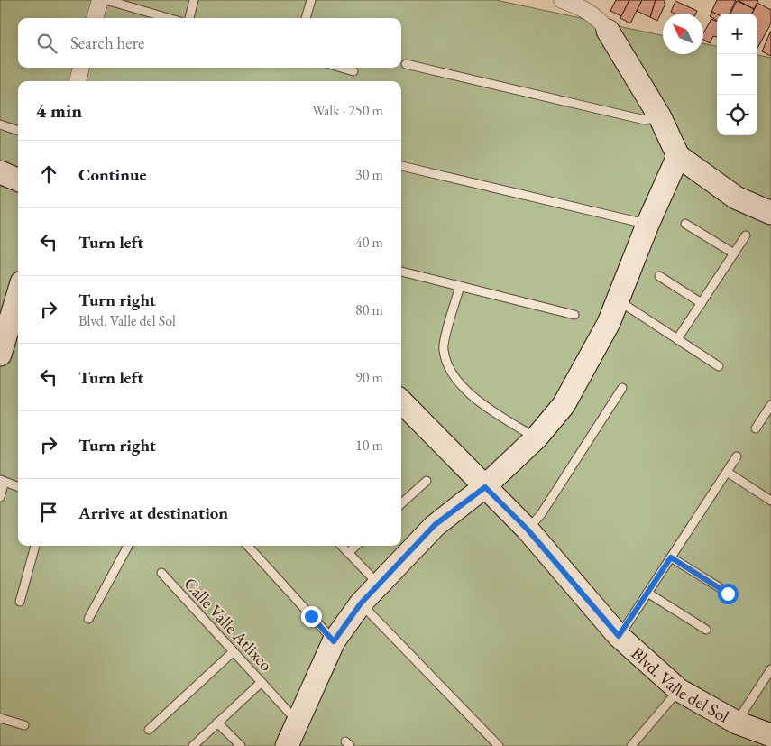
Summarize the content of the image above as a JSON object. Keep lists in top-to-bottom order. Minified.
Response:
{"streets":{"street":["Blvd. Valle del Sol"],"lane":["Calle Valle Atlixco"]},"north":"top left","page":{"map_buttons":["+","−"],"search":"Search here","heading":["4 min","Walk · 250 m"],"list":[["Continue","30 m"],["Turn left","40 m"],["Turn right","Blvd. Valle del Sol","80 m"],["Turn left","90 m"],["Turn right","10 m"],"Arrive at destination"]}}
